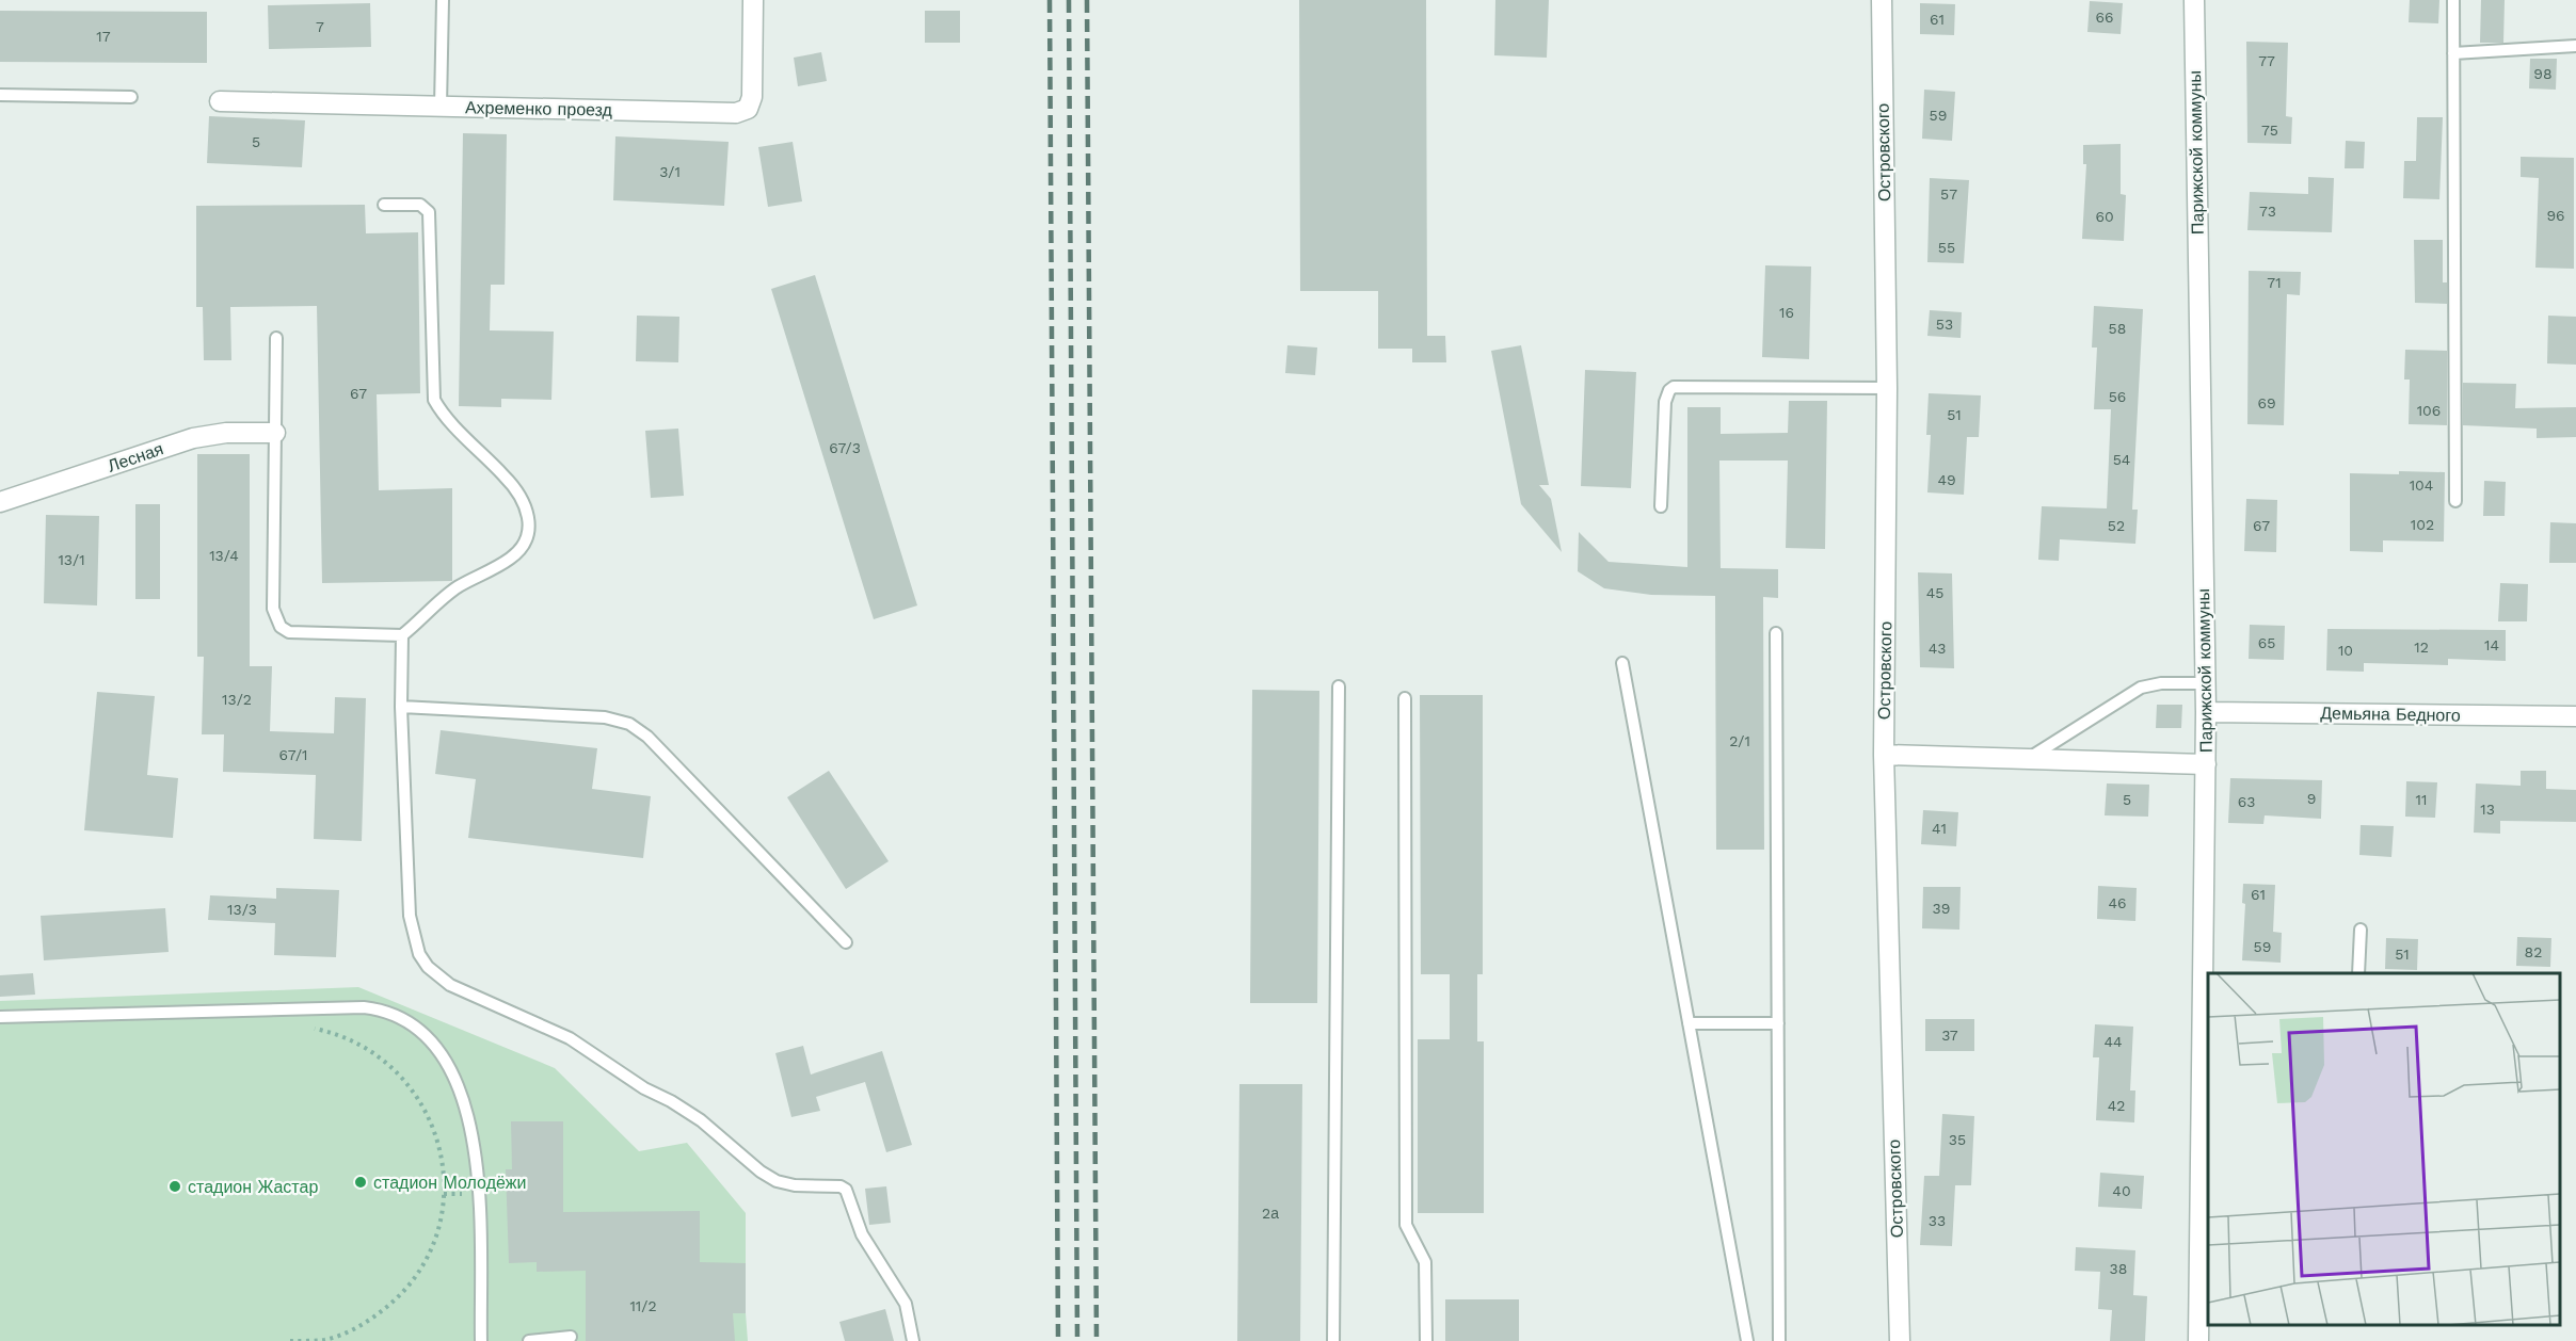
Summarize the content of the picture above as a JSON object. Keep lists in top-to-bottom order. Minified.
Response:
{"streets":{"street":["Ахременко проезд","Островского","Парижской коммуны","Лесная","Демьяна Бедного"]},"crossings":[["Парижской коммуны","Демьяна Бедного"]],"places":["стадион Молодёжи","стадион Жастар"],"house_numbers":["66","61","7","17","77","98","59","75","5","3/1","57","73","96","60","55","71","16","53","58","67","56","69","106","51","67/3","54","49","104","102","52","67","13/4","13/1","45","65","14","12","43","10","13/2","2/1","67/1","9","5","11","63","13","41","61","46","39","13/3","59","82","51","37","44","42","35","40","2а","33","38","11/2"]}
